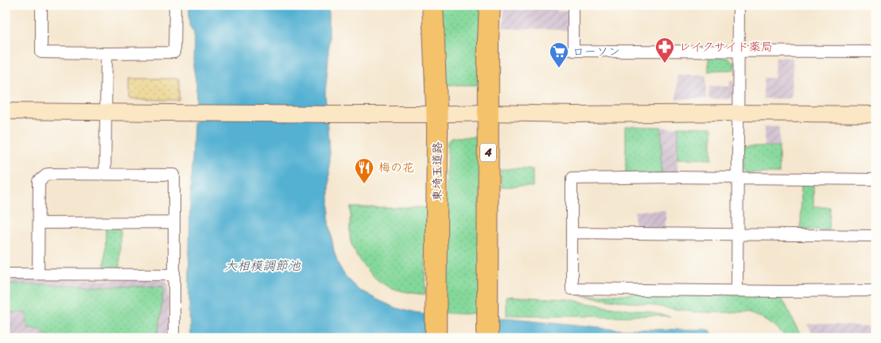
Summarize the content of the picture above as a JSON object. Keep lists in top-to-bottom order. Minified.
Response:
{"streets":{"highway":["4","東埼玉道路"]},"water":["大相模調節池"],"places":{"pharmacy":["レイクサイド薬局"],"supermarket":["ローソン"],"restaurant":["梅の花"]}}
